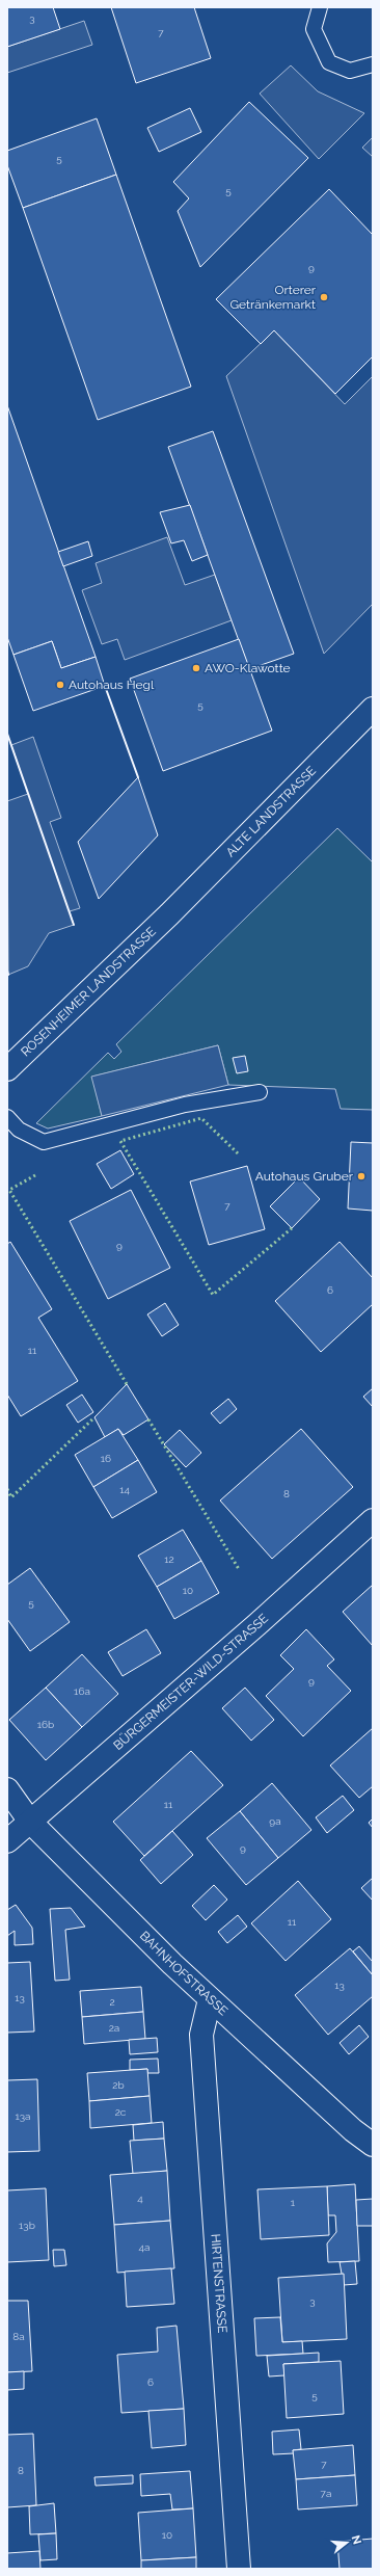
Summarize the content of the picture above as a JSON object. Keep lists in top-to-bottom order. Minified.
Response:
{"streets":{"street":["ALTE LANDSTRASSE","ROSENHEIMER LANDSTRASSE","BÜRGERMEISTER-WILD-STRASSE","BAHNHOFSTRASSE","HIRTENSTRASSE"]},"crossings":[["ALTE LANDSTRASSE","ROSENHEIMER LANDSTRASSE"],["BÜRGERMEISTER-WILD-STRASSE","BAHNHOFSTRASSE"],["BAHNHOFSTRASSE","HIRTENSTRASSE"]],"places":["Orterer Getränkemarkt","AWO-Klawotte","Autohaus Hegl","Autohaus Gruber"],"house_numbers":["3","7","5","5","9","5","7","9","6","11","16","14","8","12","10","5","9","16a","16b","11","9a","9","11","13","13","2","2a","2b","2c","13a","4","1","13b","4a","3","8a","6","5","7","8","7a","10"],"north":"right"}
